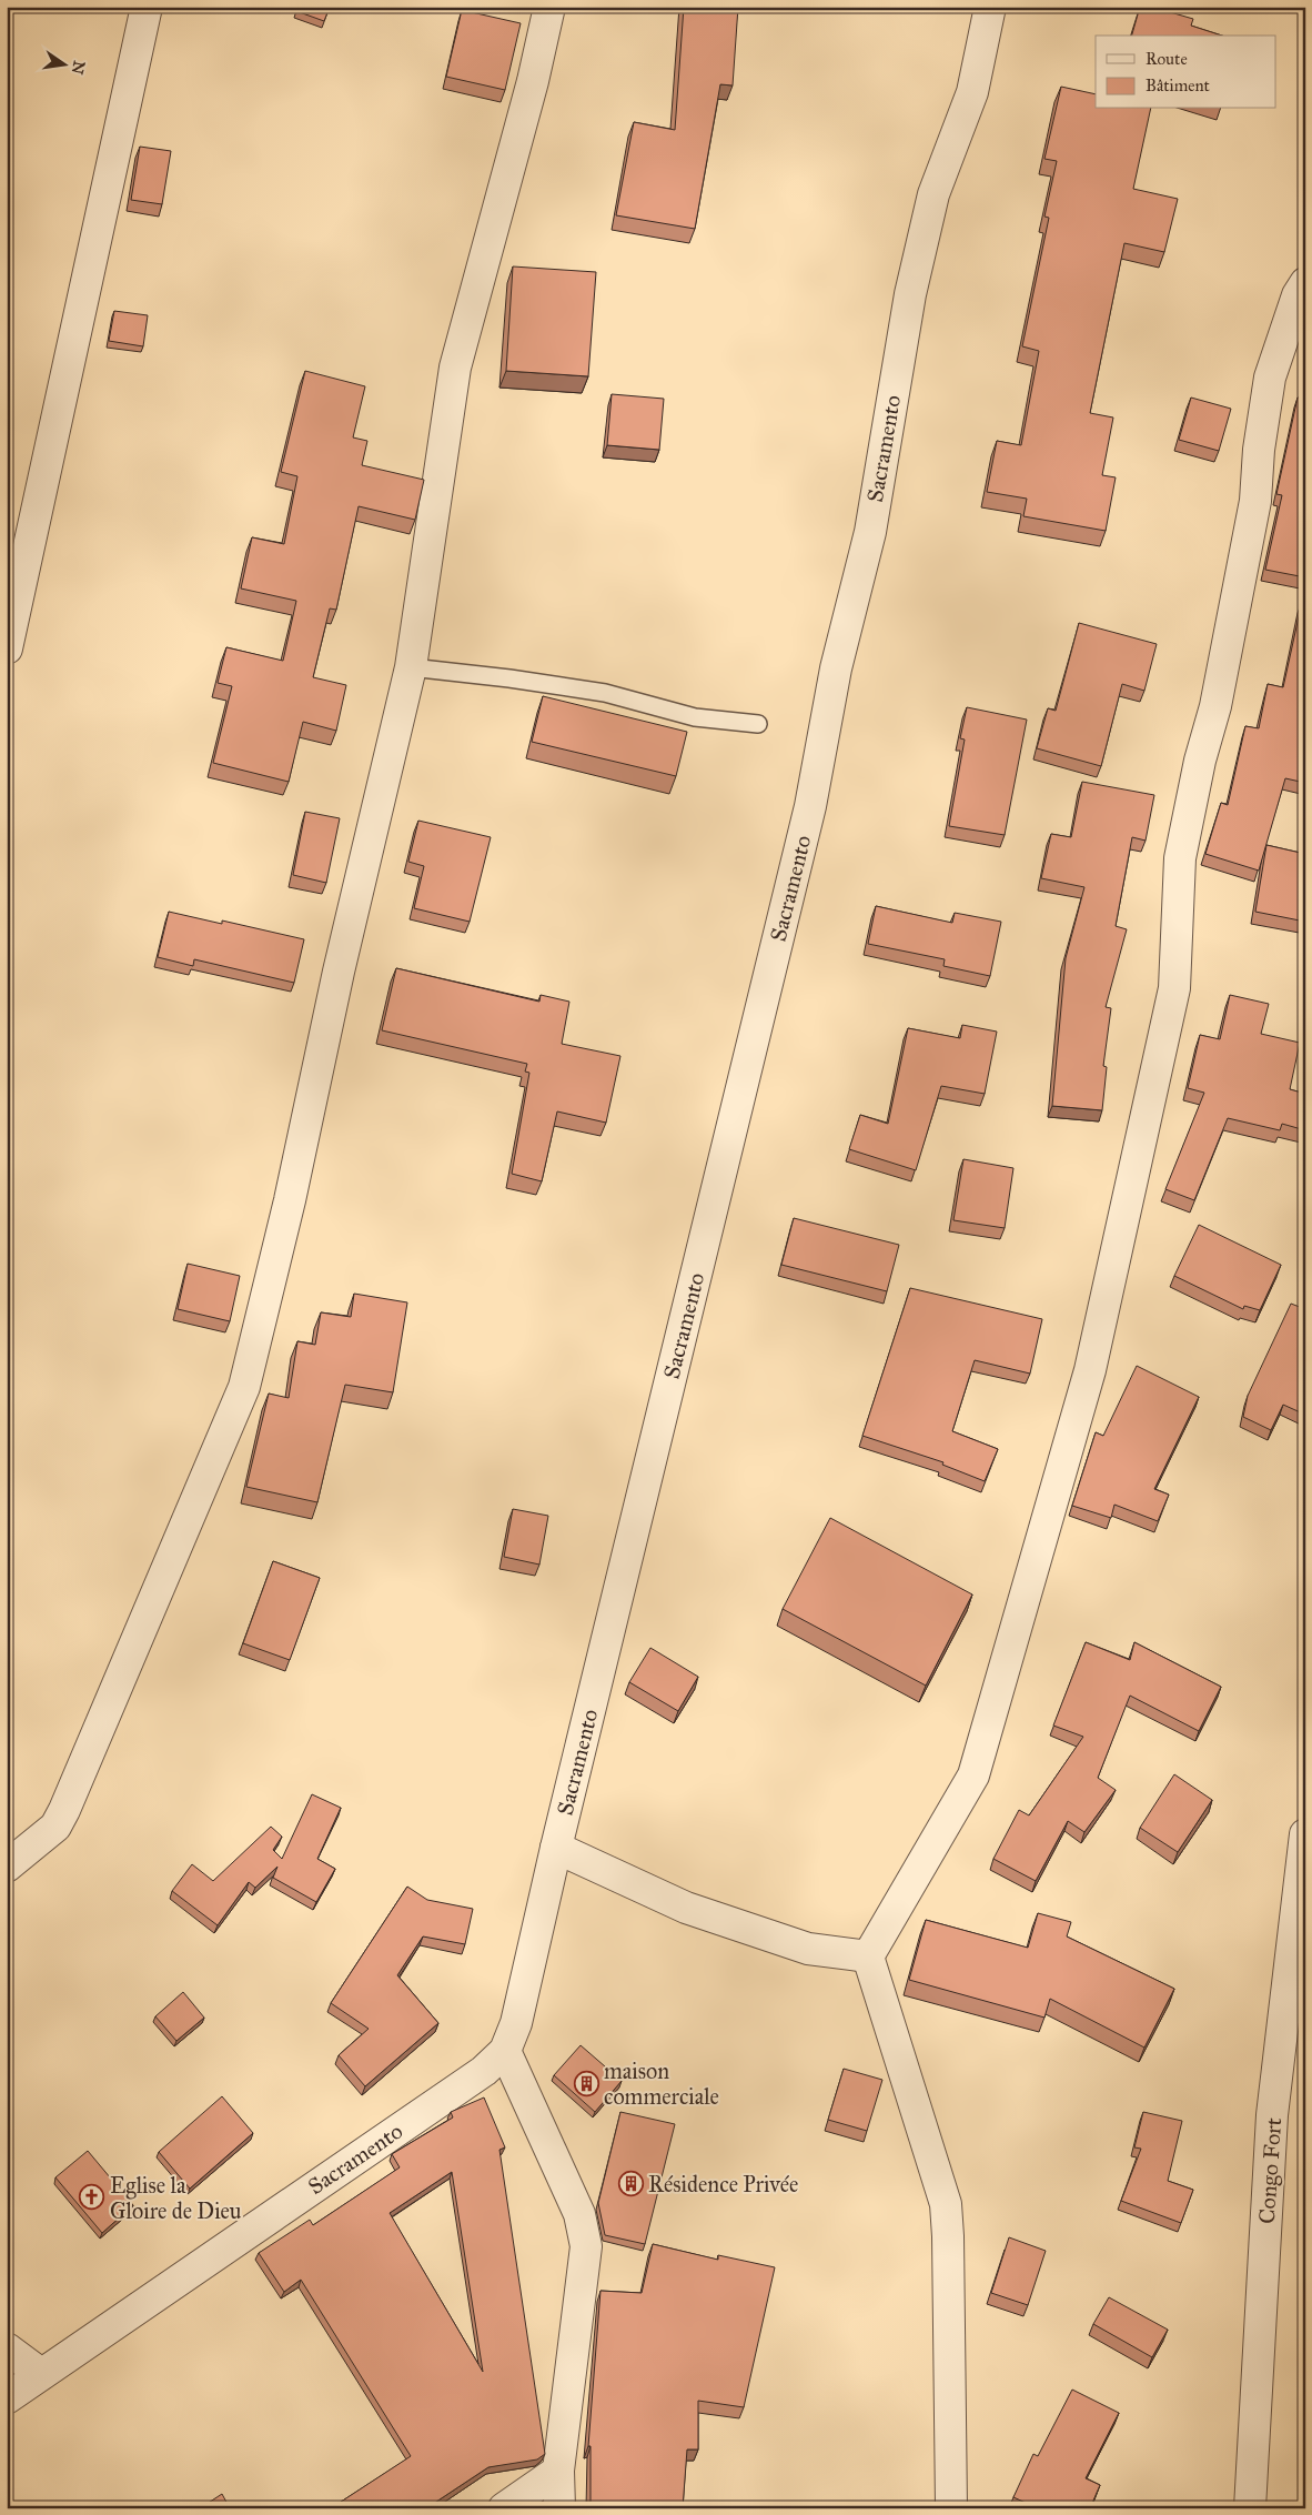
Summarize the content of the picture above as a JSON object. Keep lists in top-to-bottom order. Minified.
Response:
{"streets":{"street":["Sacramento","Congo Fort"]},"places":{"building":["maison commerciale","Résidence Privée"],"church":["Eglise la Gloire de Dieu"]},"legend":["Route","Bâtiment"],"north":"right"}
